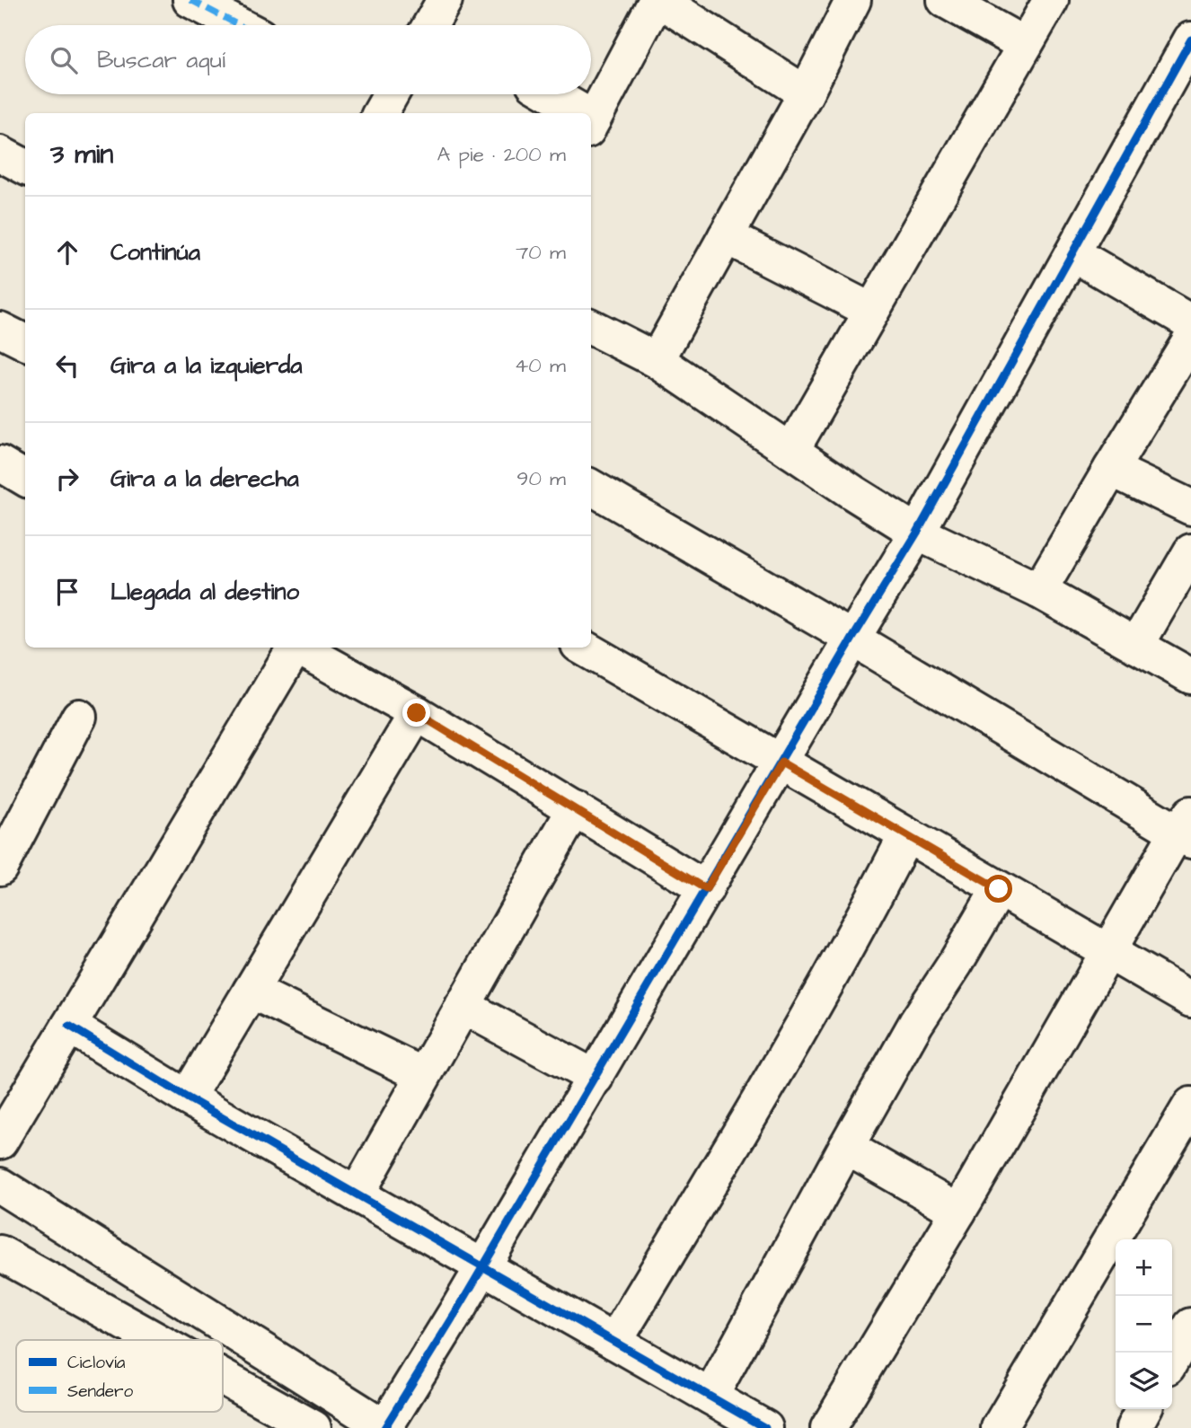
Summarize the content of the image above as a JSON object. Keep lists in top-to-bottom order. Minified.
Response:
{"legend":["Ciclovía","Sendero"],"page":{"search":"Buscar aquí","heading":["3 min","A pie · 200 m"],"list":[["Continúa","70 m"],["Gira a la izquierda","40 m"],["Gira a la derecha","90 m"],"Llegada al destino"],"map_buttons":["+","−"]}}
